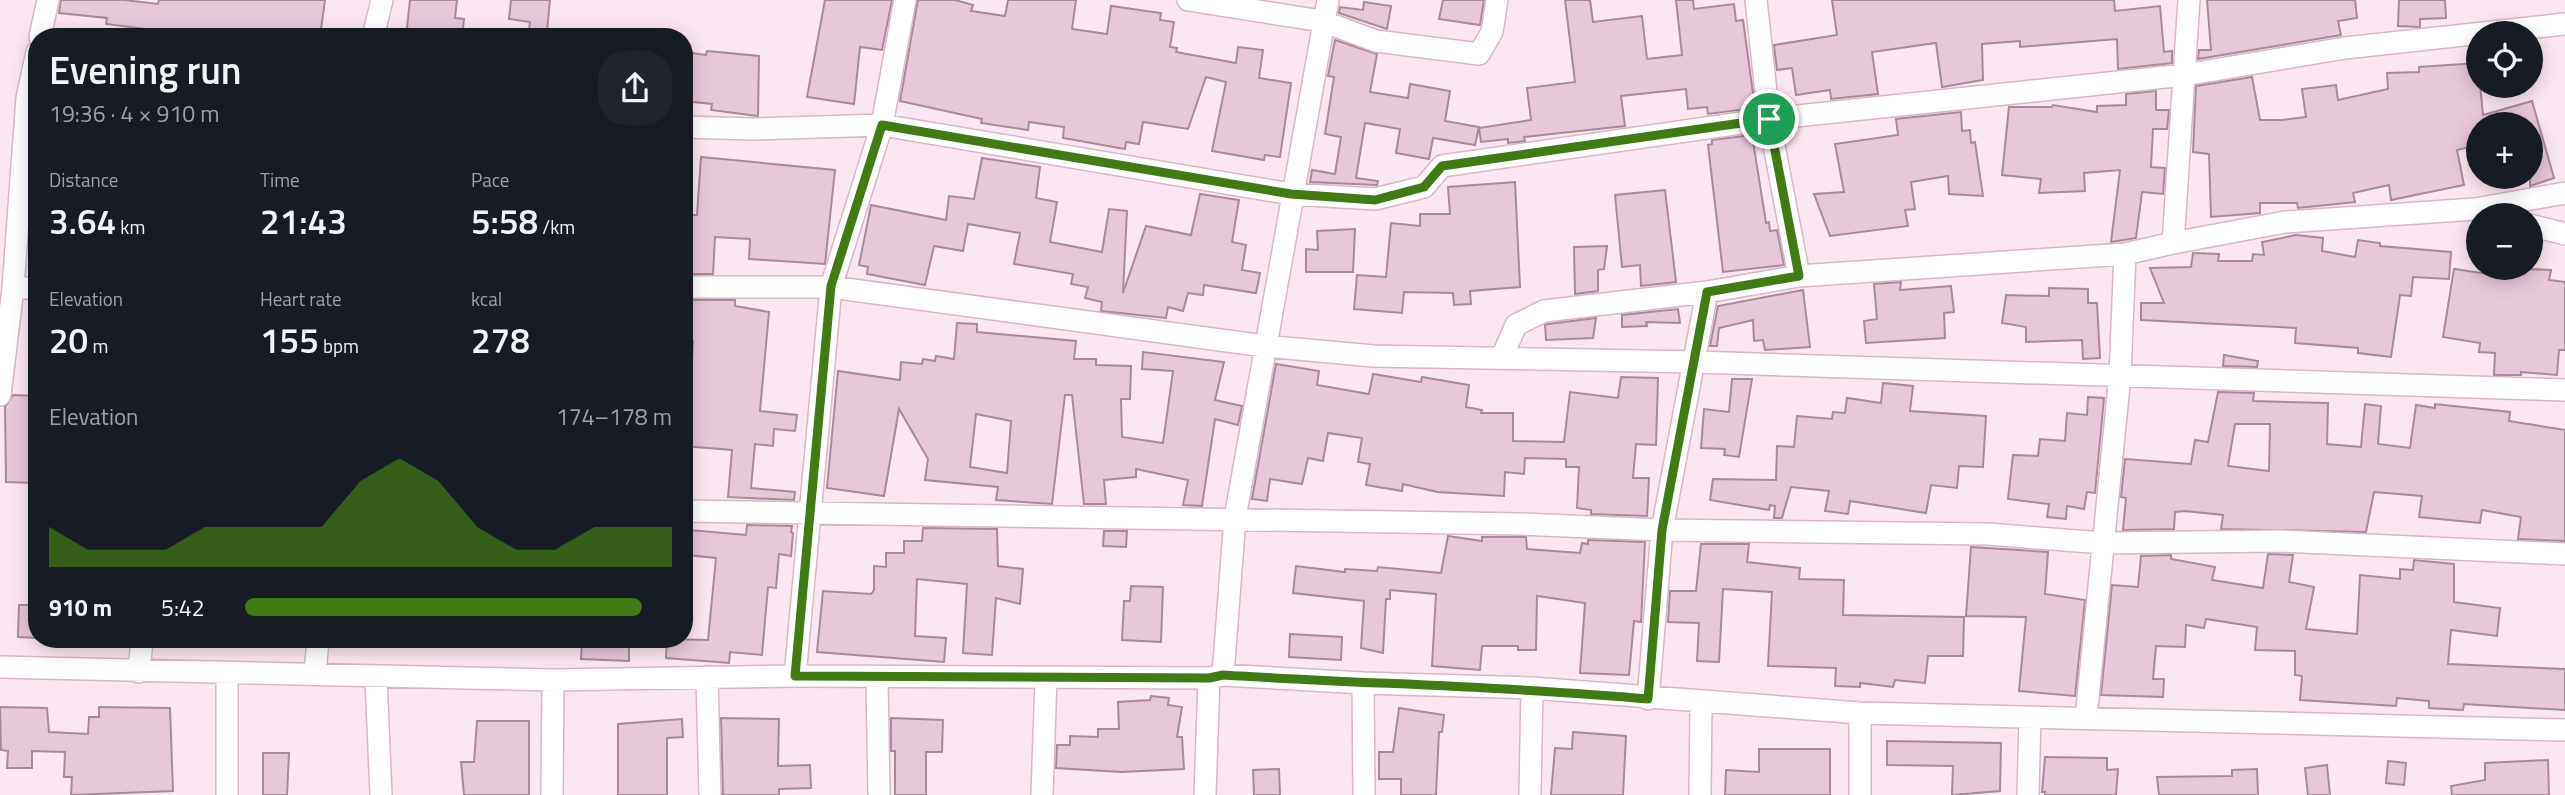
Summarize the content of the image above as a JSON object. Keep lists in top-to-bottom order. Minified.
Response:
{"page":{"map_buttons":["+","−"],"heading":["Evening run","19:36 · 4 × 910 m"],"stats":[["Distance","3.64 km"],["Time","21:43"],["Pace","5:58 /km"],["Elevation","20 m"],["Heart rate","155 bpm"],["kcal","278"]],"chart":["Elevation","174–178 m"],"list":[{"name":"910 m","note":"5:42"}]}}
